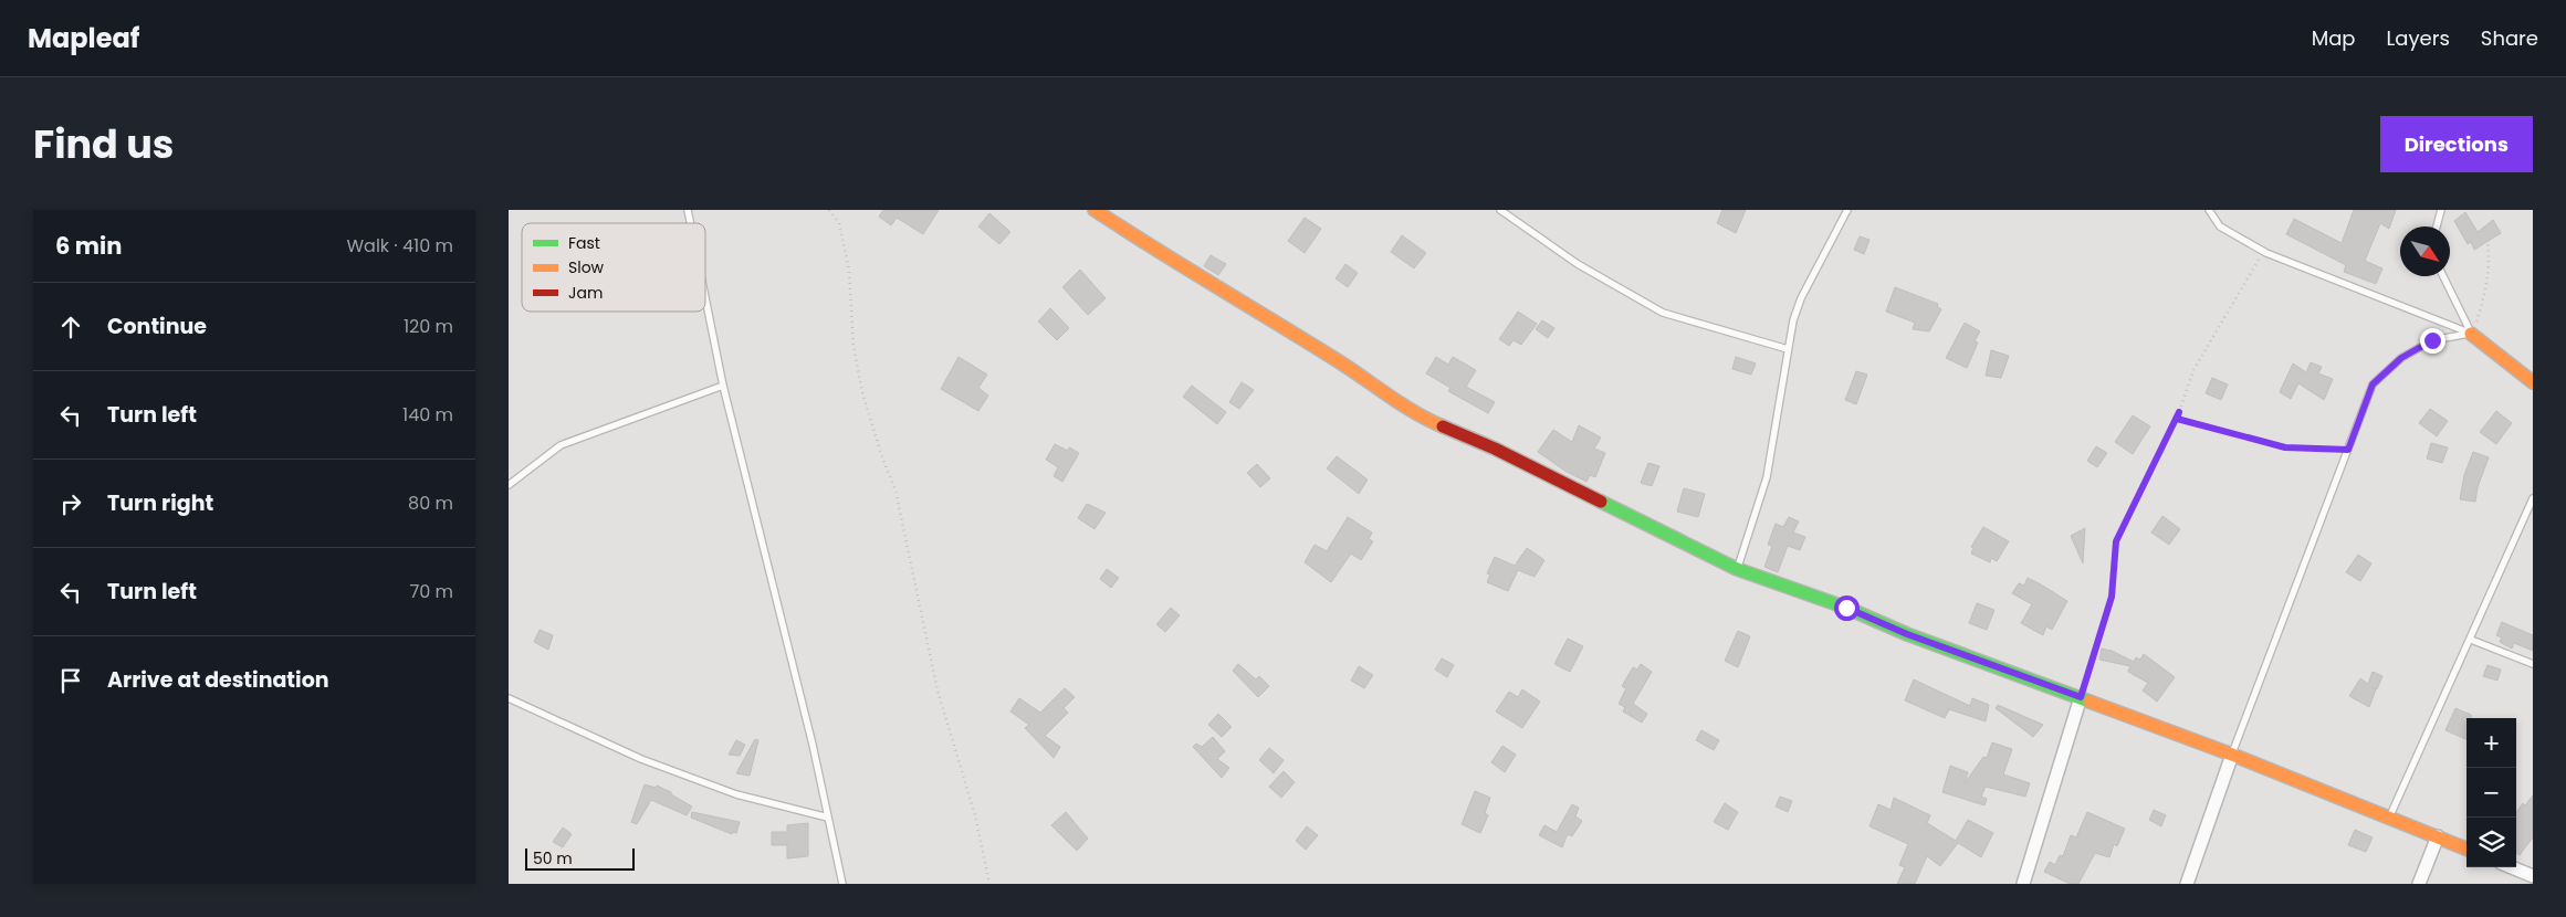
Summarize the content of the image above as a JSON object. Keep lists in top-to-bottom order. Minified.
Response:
{"legend":["Fast","Slow","Jam"],"scale_bar":"50 m","north":"bottom right","page":{"header":"Mapleaf","nav":["Map","Layers","Share"],"title":"Find us","buttons":"Directions","heading":["6 min","Walk · 410 m"],"list":[["Continue","120 m"],["Turn left","140 m"],["Turn right","80 m"],["Turn left","70 m"],"Arrive at destination"],"map_buttons":["+","−"],"scale":"50 m"}}
